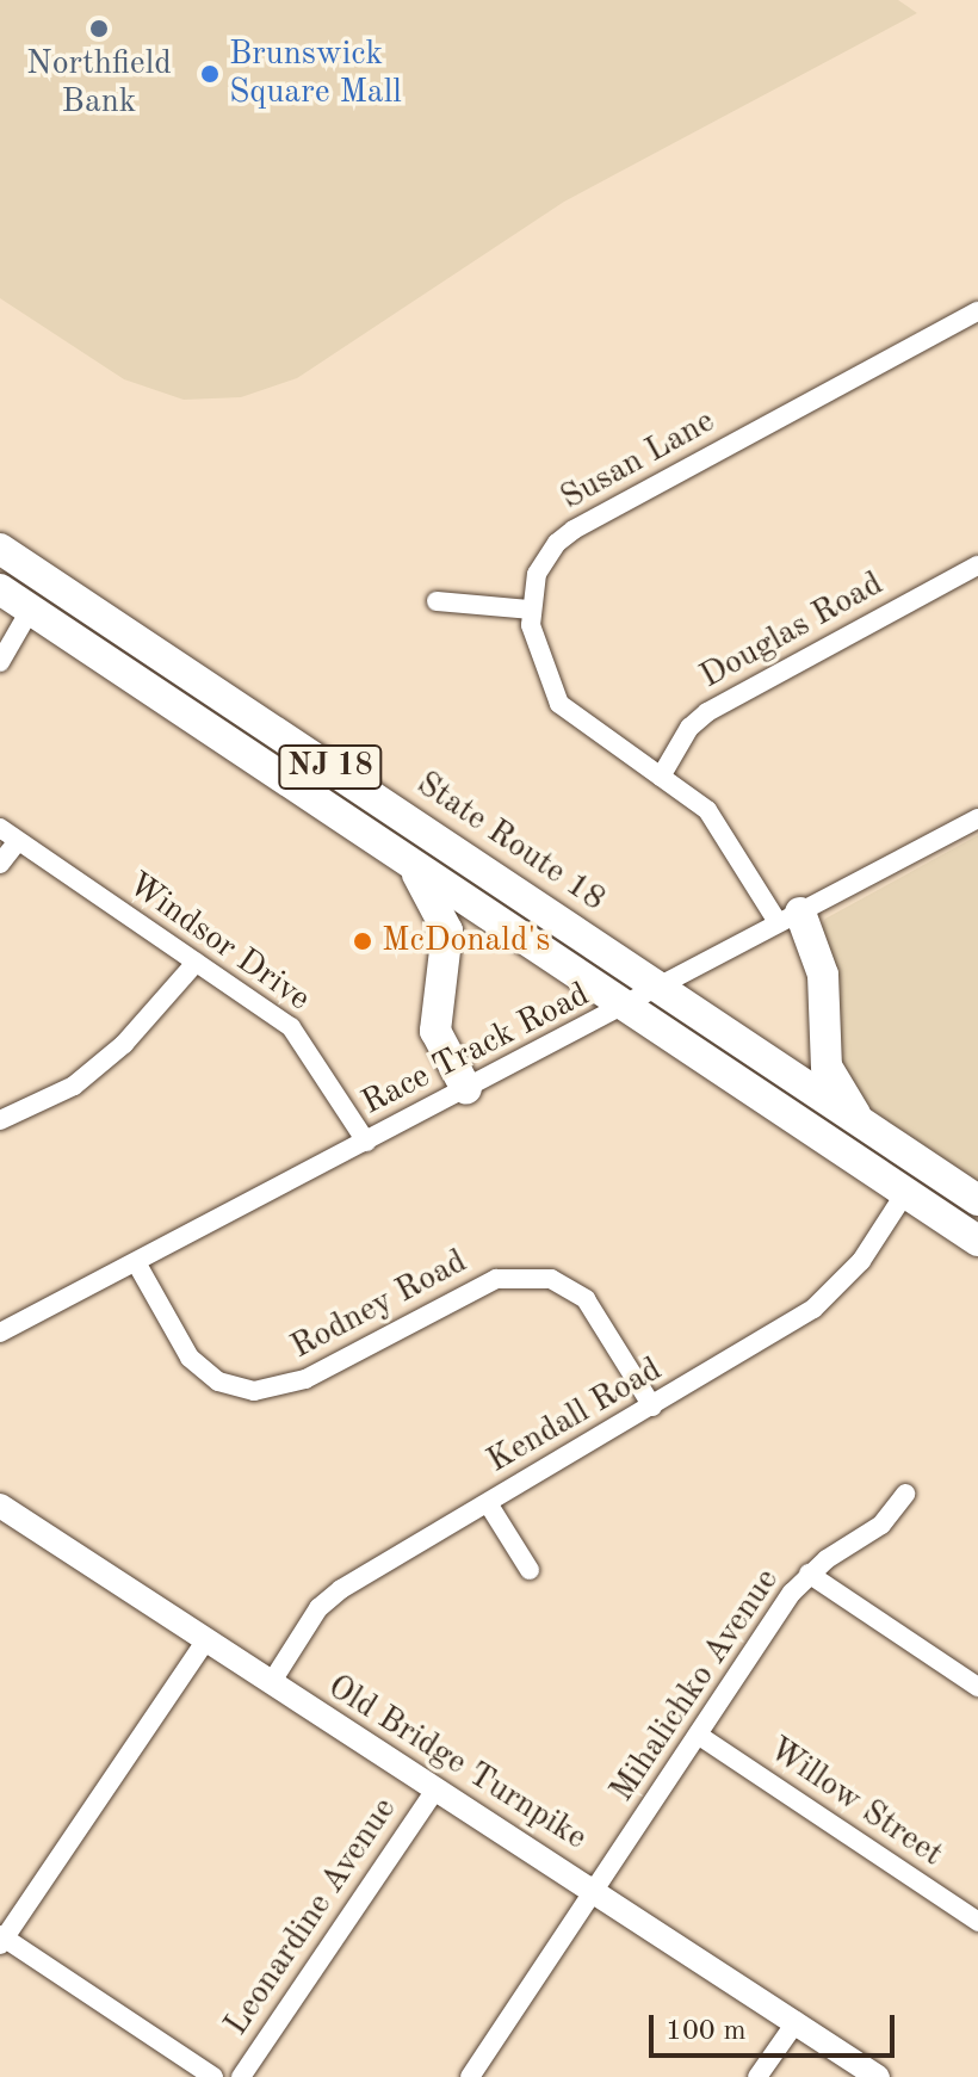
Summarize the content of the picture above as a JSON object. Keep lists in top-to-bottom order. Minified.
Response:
{"streets":{"highway":["NJ 18","State Route 18"],"street":["Susan Lane","Douglas Road","Windsor Drive","Race Track Road","Rodney Road","Kendall Road","Mihalichko Avenue","Old Bridge Turnpike","Willow Street","Leonardine Avenue"]},"crossings":[["NJ 18","Race Track Road"],["NJ 18","Kendall Road"],["State Route 18","Race Track Road"],["Windsor Drive","Race Track Road"],["Race Track Road","Rodney Road"],["Rodney Road","Kendall Road"],["Kendall Road","Old Bridge Turnpike"],["Mihalichko Avenue","Old Bridge Turnpike"],["Mihalichko Avenue","Willow Street"],["Old Bridge Turnpike","Leonardine Avenue"]],"places":["Northfield Bank","Brunswick Square Mall","McDonald's"],"scale_bar":"100 m"}
